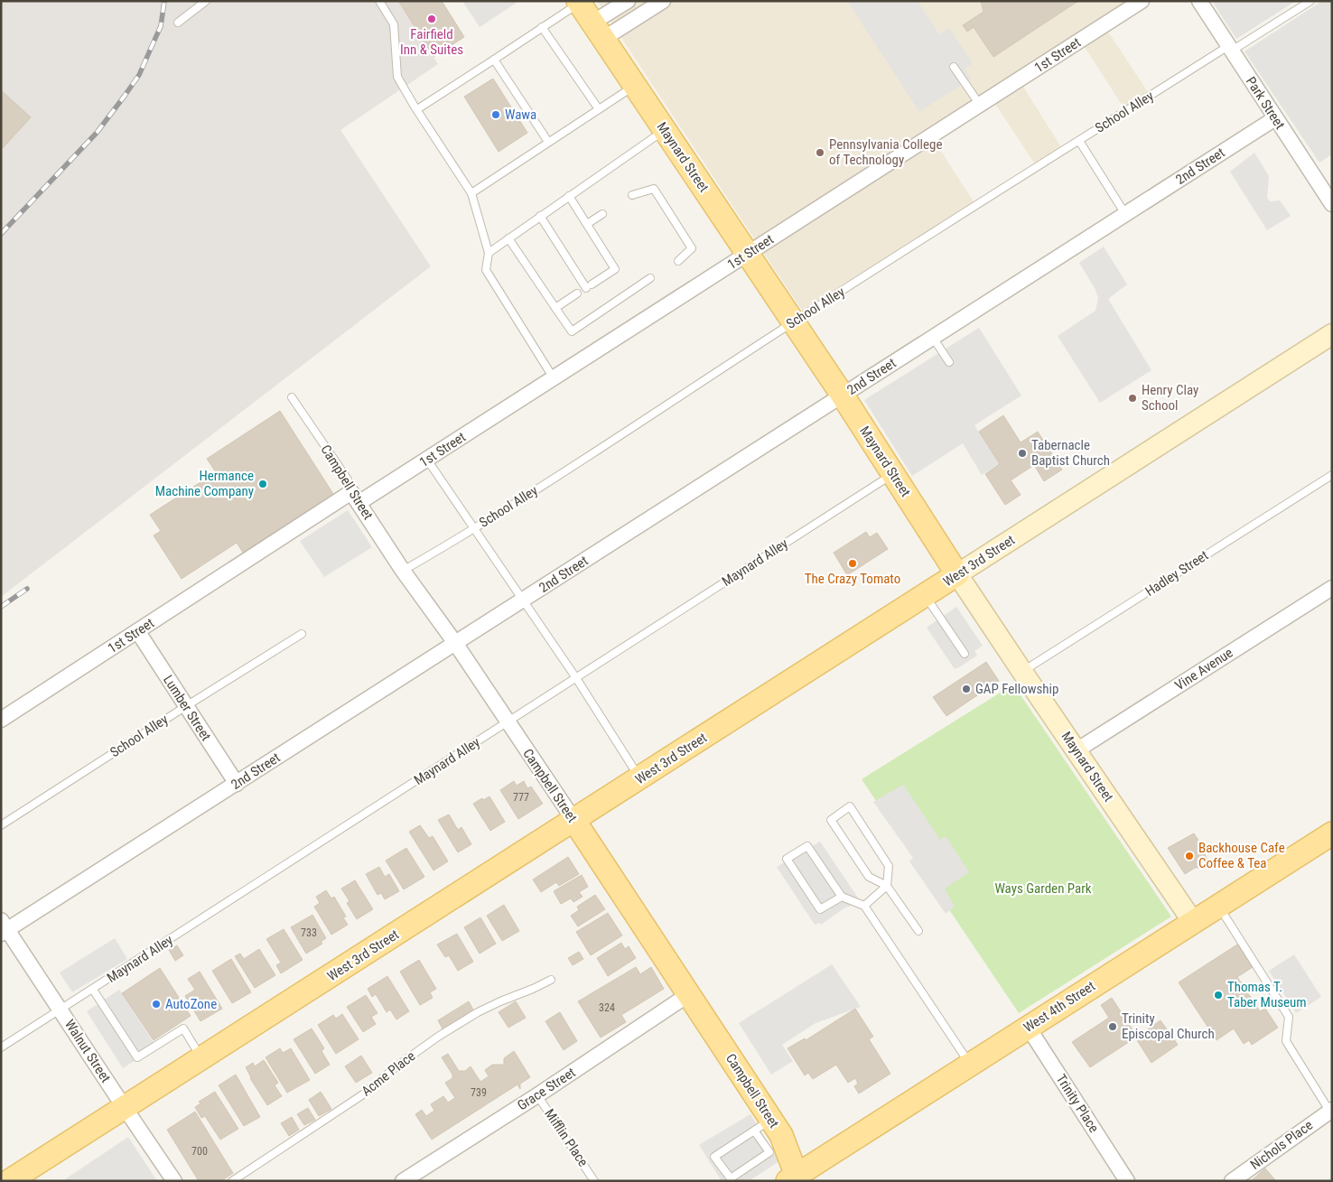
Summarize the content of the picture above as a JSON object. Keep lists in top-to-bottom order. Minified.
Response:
{"streets":{"main road":["Maynard Street","Campbell Street","West 3rd Street","West 4th Street"],"street":["1st Street","Park Street","2nd Street","Vine Avenue","Lumber Street","Walnut Street","Grace Street","Trinity Place","Nichols Place"],"lane":["School Alley","Maynard Alley","Hadley Street","Acme Place","Mifflin Place"]},"crossings":[["1st Street","Maynard Street"],["1st Street","Campbell Street"],["1st Street","Lumber Street"],["Park Street","School Alley"],["Park Street","2nd Street"],["School Alley","Maynard Street"],["School Alley","Campbell Street"],["School Alley","Lumber Street"],["Maynard Street","2nd Street"],["Maynard Street","West 3rd Street"],["Maynard Street","Maynard Alley"],["Maynard Street","Hadley Street"],["Maynard Street","Vine Avenue"],["Maynard Street","West 4th Street"],["2nd Street","Campbell Street"],["2nd Street","Lumber Street"],["2nd Street","Walnut Street"],["Campbell Street","West 3rd Street"],["Campbell Street","Maynard Alley"],["Campbell Street","West 4th Street"],["Campbell Street","Grace Street"],["West 3rd Street","Walnut Street"],["Maynard Alley","Walnut Street"],["West 4th Street","Trinity Place"],["Grace Street","Mifflin Place"]],"parks":["Ways Garden Park"],"places":["Fairfield Inn & Suites","Wawa","Pennsylvania College of Technology","Henry Clay School","Tabernacle Baptist Church","Hermance Machine Company","The Crazy Tomato","GAP Fellowship","Backhouse Cafe Coffee & Tea","Thomas T. Taber Museum","AutoZone","Trinity Episcopal Church"],"house_numbers":["777","733","324","739","700"]}
